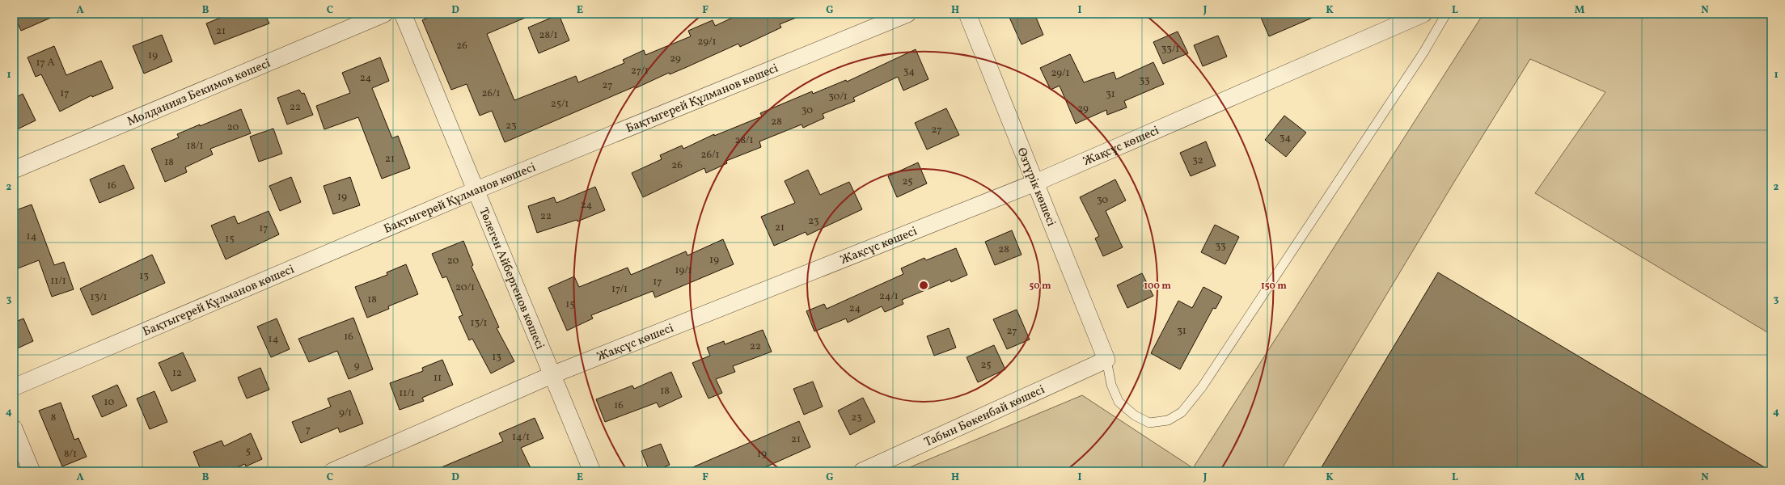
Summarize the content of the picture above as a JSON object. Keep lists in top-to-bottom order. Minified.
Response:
{"streets":{"street":["Молданияз Бекимов көшесі","Бақтыгерей Құлманов көшесі","Жақсұс көшесі","Өзтүрік көшесі","Төлеген Айбергенов көшесі","Табын Бөкенбай көшесі"]},"crossings":[["Бақтыгерей Құлманов көшесі","Төлеген Айбергенов көшесі"],["Жақсұс көшесі","Өзтүрік көшесі"],["Жақсұс көшесі","Төлеген Айбергенов көшесі"],["Өзтүрік көшесі","Табын Бөкенбай көшесі"]],"house_numbers":["21","28/1","29/1","26","33/1","19","29","17 А","27/1","34","29/1","24","33","27","17","26/1","31","30/1","25/1","22","29","30","28","23","20","27","34","28/1","18/1","26/1","21","32","18","26","25","16","19","30","24","22","23","21","17","14","15","33","28","19","20","19/1","13","11/1","17","20/1","17/1","24/1","13/1","18","15","24","13/1","27","31","16","14","22","13","25","9","12","11","18","11/1","10","16","9/1","8","23","7","14/1","21","5","8/1","19"],"grid":{"columns":["A","B","C","D","E","F","G","H","I","J","K","L","M","N"],"rows":["1","2","3","4"]},"rings":["50 m","100 m","150 m"]}
